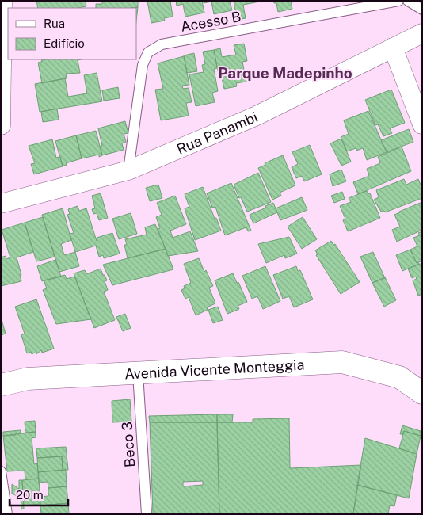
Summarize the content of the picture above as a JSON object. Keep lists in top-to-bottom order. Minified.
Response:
{"streets":{"main road":["Avenida Vicente Monteggia"],"street":["Rua Panambi"],"lane":["Acesso B","Beco 3"]},"crossings":[["Acesso B","Rua Panambi"],["Avenida Vicente Monteggia","Beco 3"]],"districts":["Parque Madepinho"],"legend":["Rua","Edifício"],"scale_bar":"20 m"}
